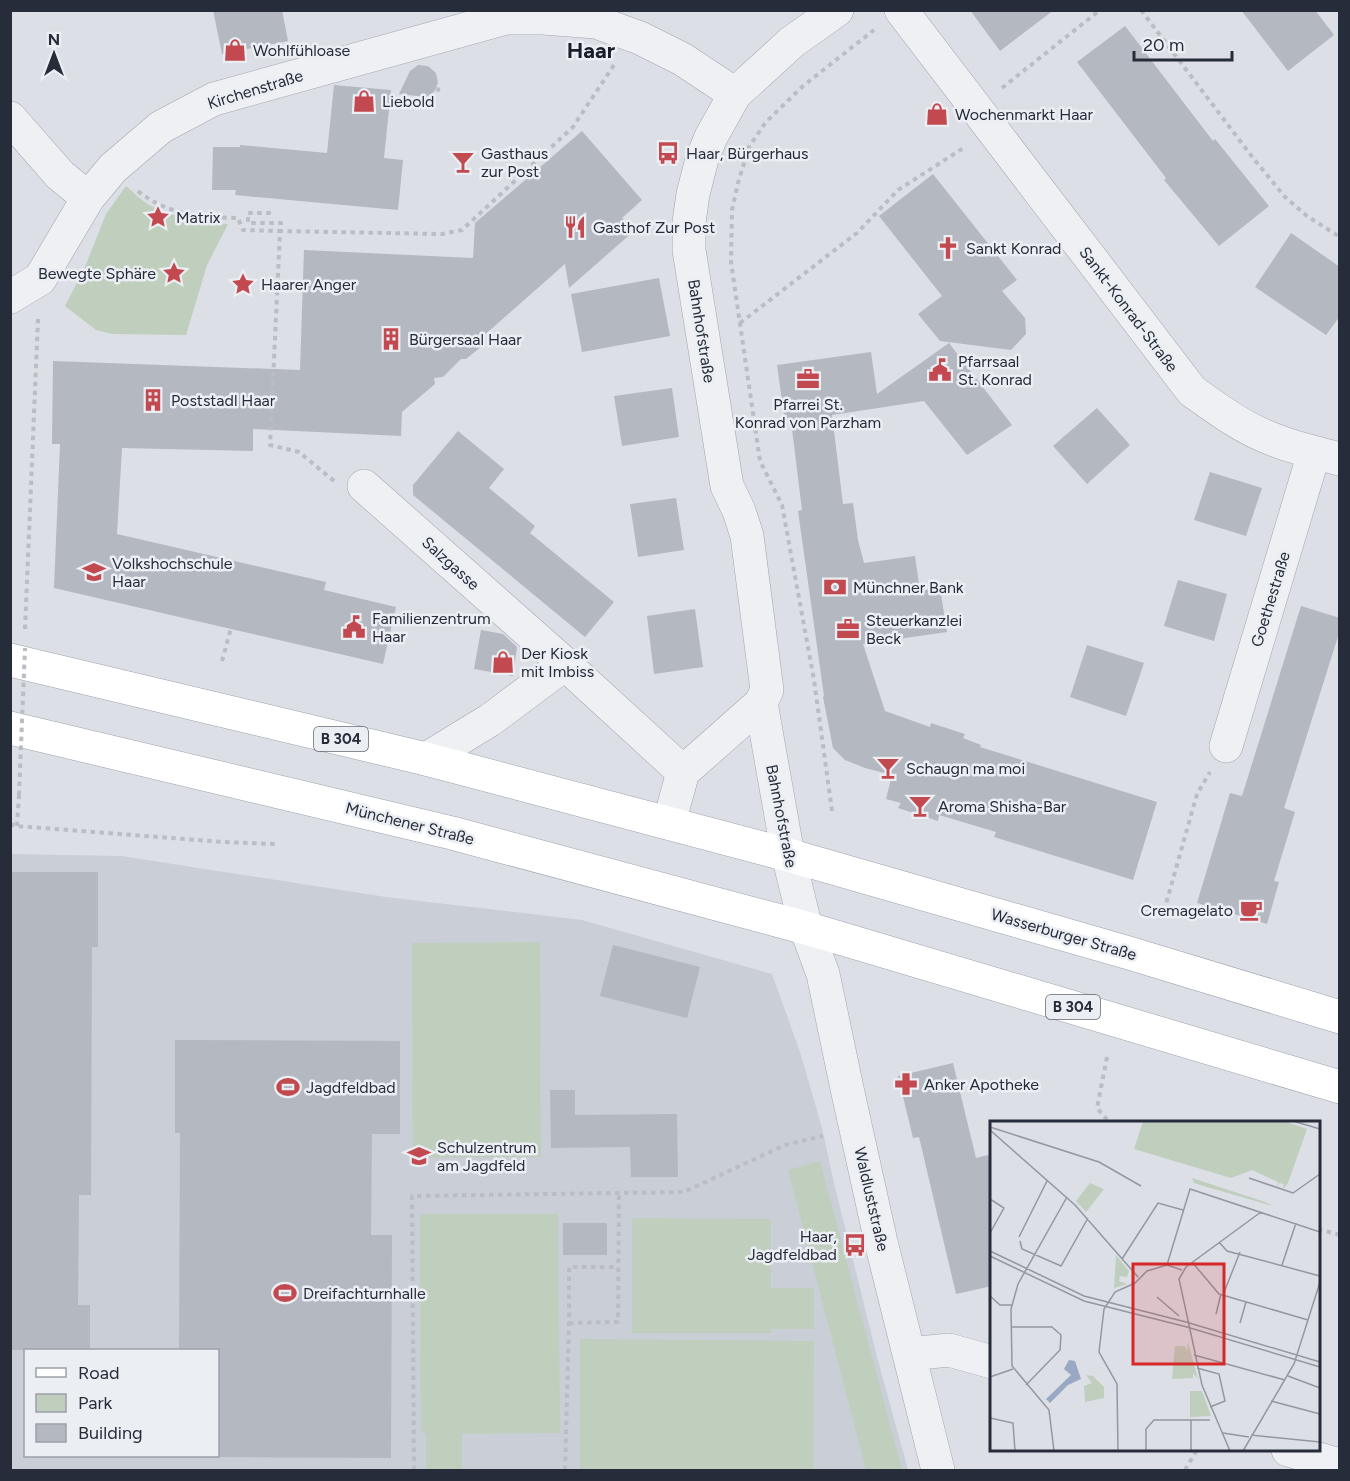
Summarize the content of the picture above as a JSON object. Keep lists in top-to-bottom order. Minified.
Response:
{"streets":{"main road":["B 304","Münchener Straße","Wasserburger Straße"],"street":["Kirchenstraße","Sankt-Konrad-Straße","Bahnhofstraße","Salzgasse","Goethestraße","Waldluststraße"]},"crossings":[["Kirchenstraße","Bahnhofstraße"],["Sankt-Konrad-Straße","Goethestraße"],["Bahnhofstraße","B 304"],["Bahnhofstraße","Münchener Straße"],["Bahnhofstraße","Wasserburger Straße"],["Bahnhofstraße","Waldluststraße"],["B 304","Münchener Straße"],["B 304","Wasserburger Straße"],["B 304","Waldluststraße"],["Münchener Straße","Waldluststraße"]],"districts":["Haar"],"places":{"shop":["Wohlfühloase","Liebold","Wochenmarkt Haar","Der Kiosk mit Imbiss"],"bus stop":["Haar, Bürgerhaus","Haar, Jagdfeldbad"],"bar":["Gasthaus zur Post","Schaugn ma moi","Aroma Shisha-Bar"],"place":["Matrix","Bewegte Sphäre","Haarer Anger"],"restaurant":["Gasthof Zur Post"],"church":["Sankt Konrad"],"building":["Bürgersaal Haar","Poststadl Haar"],"public building":["Pfarrsaal St. Konrad","Familienzentrum Haar"],"office":["Pfarrei St. Konrad von Parzham","Steuerkanzlei Beck"],"school or university":["Volkshochschule Haar","Schulzentrum am Jagdfeld"],"bank":["Münchner Bank"],"cafe":["Cremagelato"],"pharmacy":["Anker Apotheke"],"sports":["Jagdfeldbad","Dreifachturnhalle"]},"legend":["Road","Park","Building"],"scale_bar":"20 m","north":"top"}
